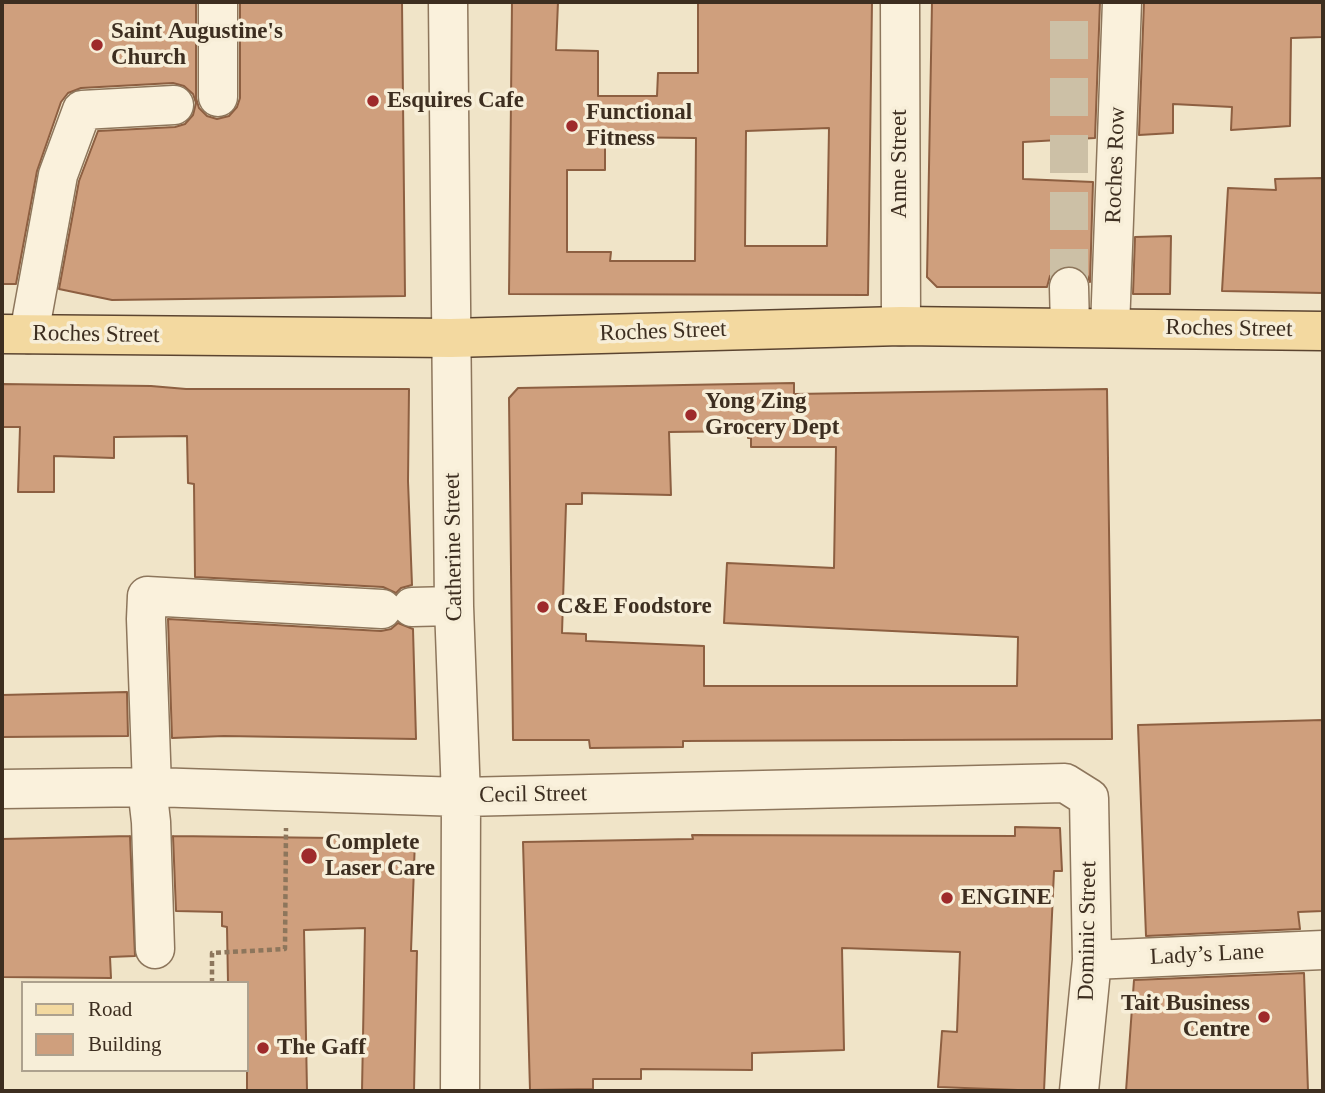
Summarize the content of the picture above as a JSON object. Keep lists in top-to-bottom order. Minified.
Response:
{"streets":{"main road":["Roches Street"],"street":["Anne Street","Roches Row","Catherine Street","Cecil Street","Dominic Street","Lady’s Lane"]},"crossings":[["Anne Street","Roches Street"],["Roches Row","Roches Street"],["Roches Street","Catherine Street"],["Catherine Street","Cecil Street"],["Cecil Street","Dominic Street"],["Dominic Street","Lady’s Lane"]],"places":["Saint Augustine's Church","Esquires Cafe","Functional Fitness","Yong Zing Grocery Dept","C&E Foodstore","Complete Laser Care","ENGINE","Tait Business Centre","The Gaff"],"legend":["Road","Building"]}
